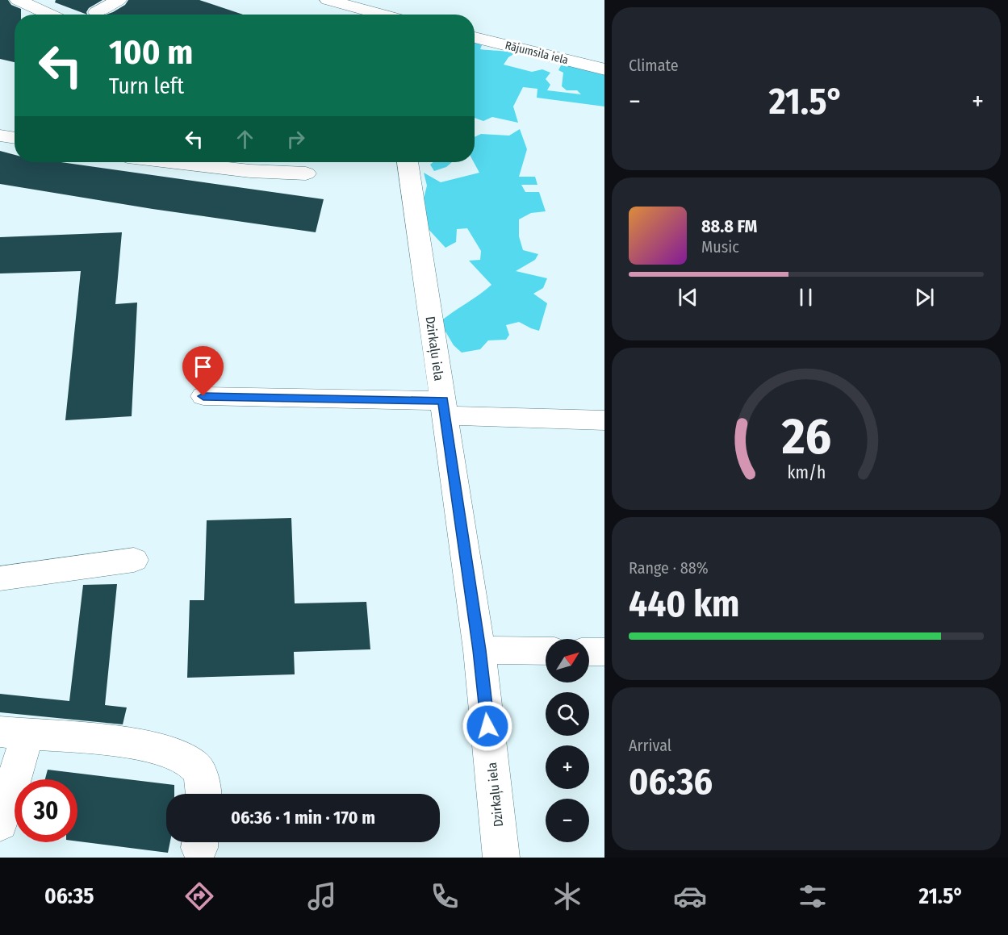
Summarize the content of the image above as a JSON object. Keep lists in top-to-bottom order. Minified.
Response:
{"streets":{"street":["Rājumsila iela","Dzirkaļu iela"]},"north":"top right","page":{"tile":["Climate",["Range · 88%","440 km"],["Arrival","06:36"]],"turn":["100 m","Turn left"],"heat":["−","21.5°","+"],"song":["88.8 FM","Music"],"map_buttons":["+","−"],"limit":"30","trip":"06:36 · 1 min · 170 m","tabs":["06:35","21.5°"],"gauge":["26","km/h"]}}
